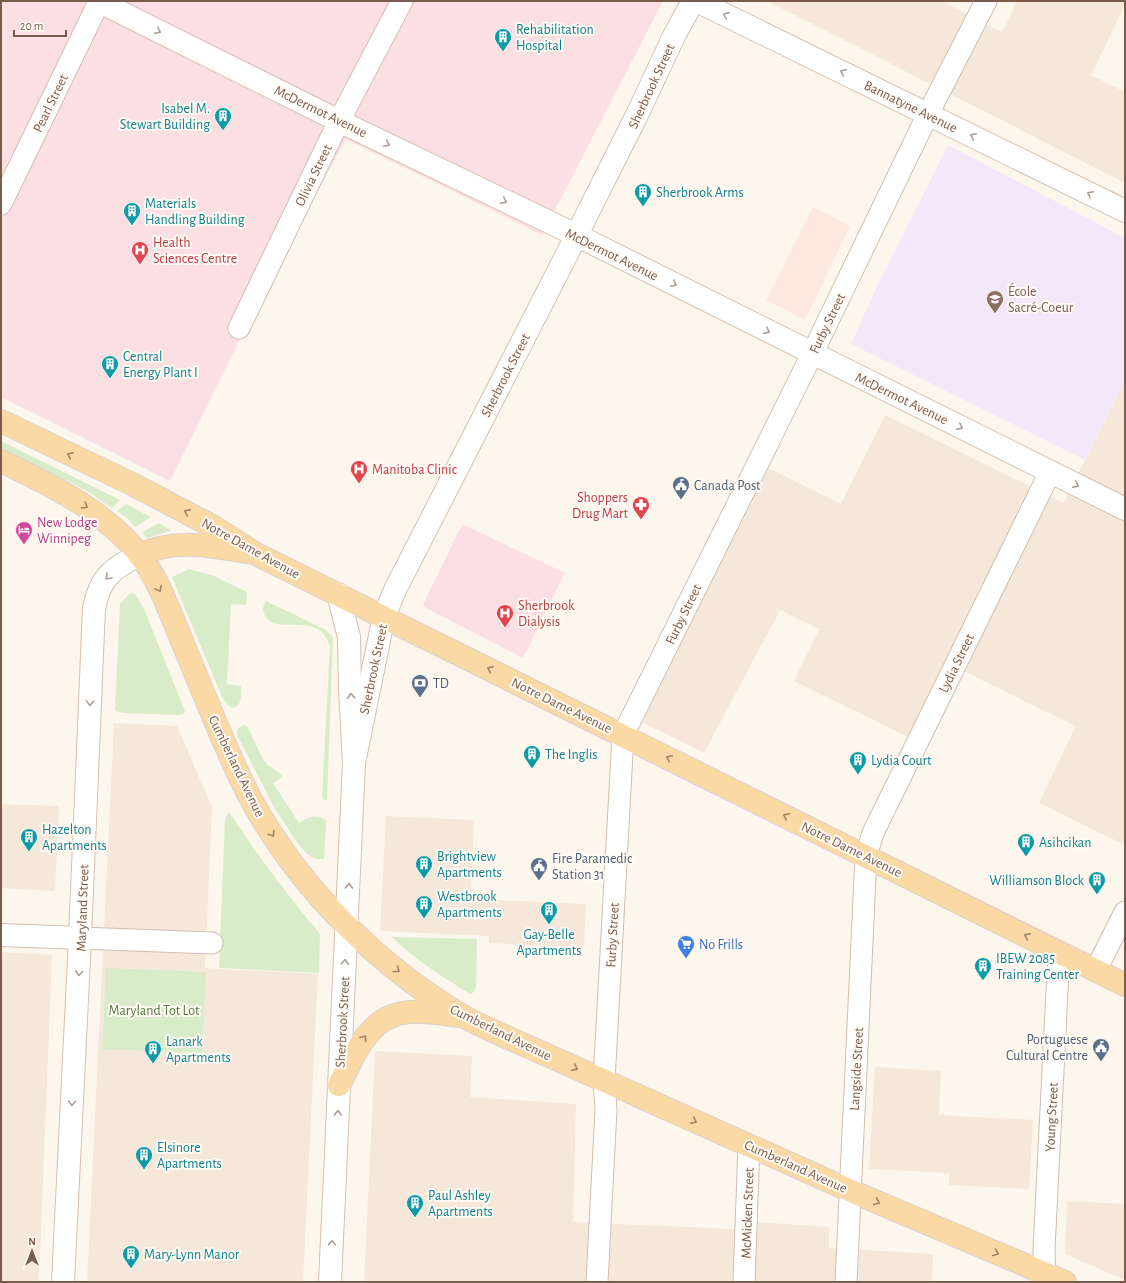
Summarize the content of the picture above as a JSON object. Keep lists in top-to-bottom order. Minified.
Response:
{"streets":{"main road":["Notre Dame Avenue","Cumberland Avenue"],"street":["Sherbrook Street","Pearl Street","Bannatyne Avenue","McDermot Avenue","Olivia Street","Furby Street","Lydia Street","Maryland Street","Langside Street","Young Street","McMicken Street"]},"crossings":[["Sherbrook Street","Bannatyne Avenue"],["Sherbrook Street","McDermot Avenue"],["Sherbrook Street","Notre Dame Avenue"],["Sherbrook Street","Cumberland Avenue"],["Pearl Street","McDermot Avenue"],["Bannatyne Avenue","Furby Street"],["McDermot Avenue","Olivia Street"],["McDermot Avenue","Furby Street"],["McDermot Avenue","Lydia Street"],["Furby Street","Notre Dame Avenue"],["Furby Street","Cumberland Avenue"],["Notre Dame Avenue","Lydia Street"],["Notre Dame Avenue","Langside Street"],["Notre Dame Avenue","Young Street"],["Lydia Street","Langside Street"],["Cumberland Avenue","Maryland Street"],["Cumberland Avenue","Langside Street"],["Cumberland Avenue","Young Street"],["Cumberland Avenue","McMicken Street"]],"one_way":["Sherbrook Street","Bannatyne Avenue","McDermot Avenue","Notre Dame Avenue","Cumberland Avenue","Maryland Street"],"parks":["Maryland Tot Lot"],"places":{"building":["Rehabilitation Hospital","Isabel M. Stewart Building","Sherbrook Arms","Materials Handling Building","Central Energy Plant I","The Inglis","Lydia Court","Hazelton Apartments","Asihcikan","Brightview Apartments","Williamson Block","Westbrook Apartments","Gay-Belle Apartments","IBEW 2085 Training Center","Lanark Apartments","Elsinore Apartments","Paul Ashley Apartments","Mary-Lynn Manor"],"hospital":["Health Sciences Centre","Manitoba Clinic","Sherbrook Dialysis"],"school or university":["École Sacré-Coeur"],"public building":["Canada Post","Fire Paramedic Station 31","Portuguese Cultural Centre"],"pharmacy":["Shoppers Drug Mart"],"hotel":["New Lodge Winnipeg"],"bank":["TD"],"supermarket":["No Frills"]},"scale_bar":"20 m","north":"top"}
